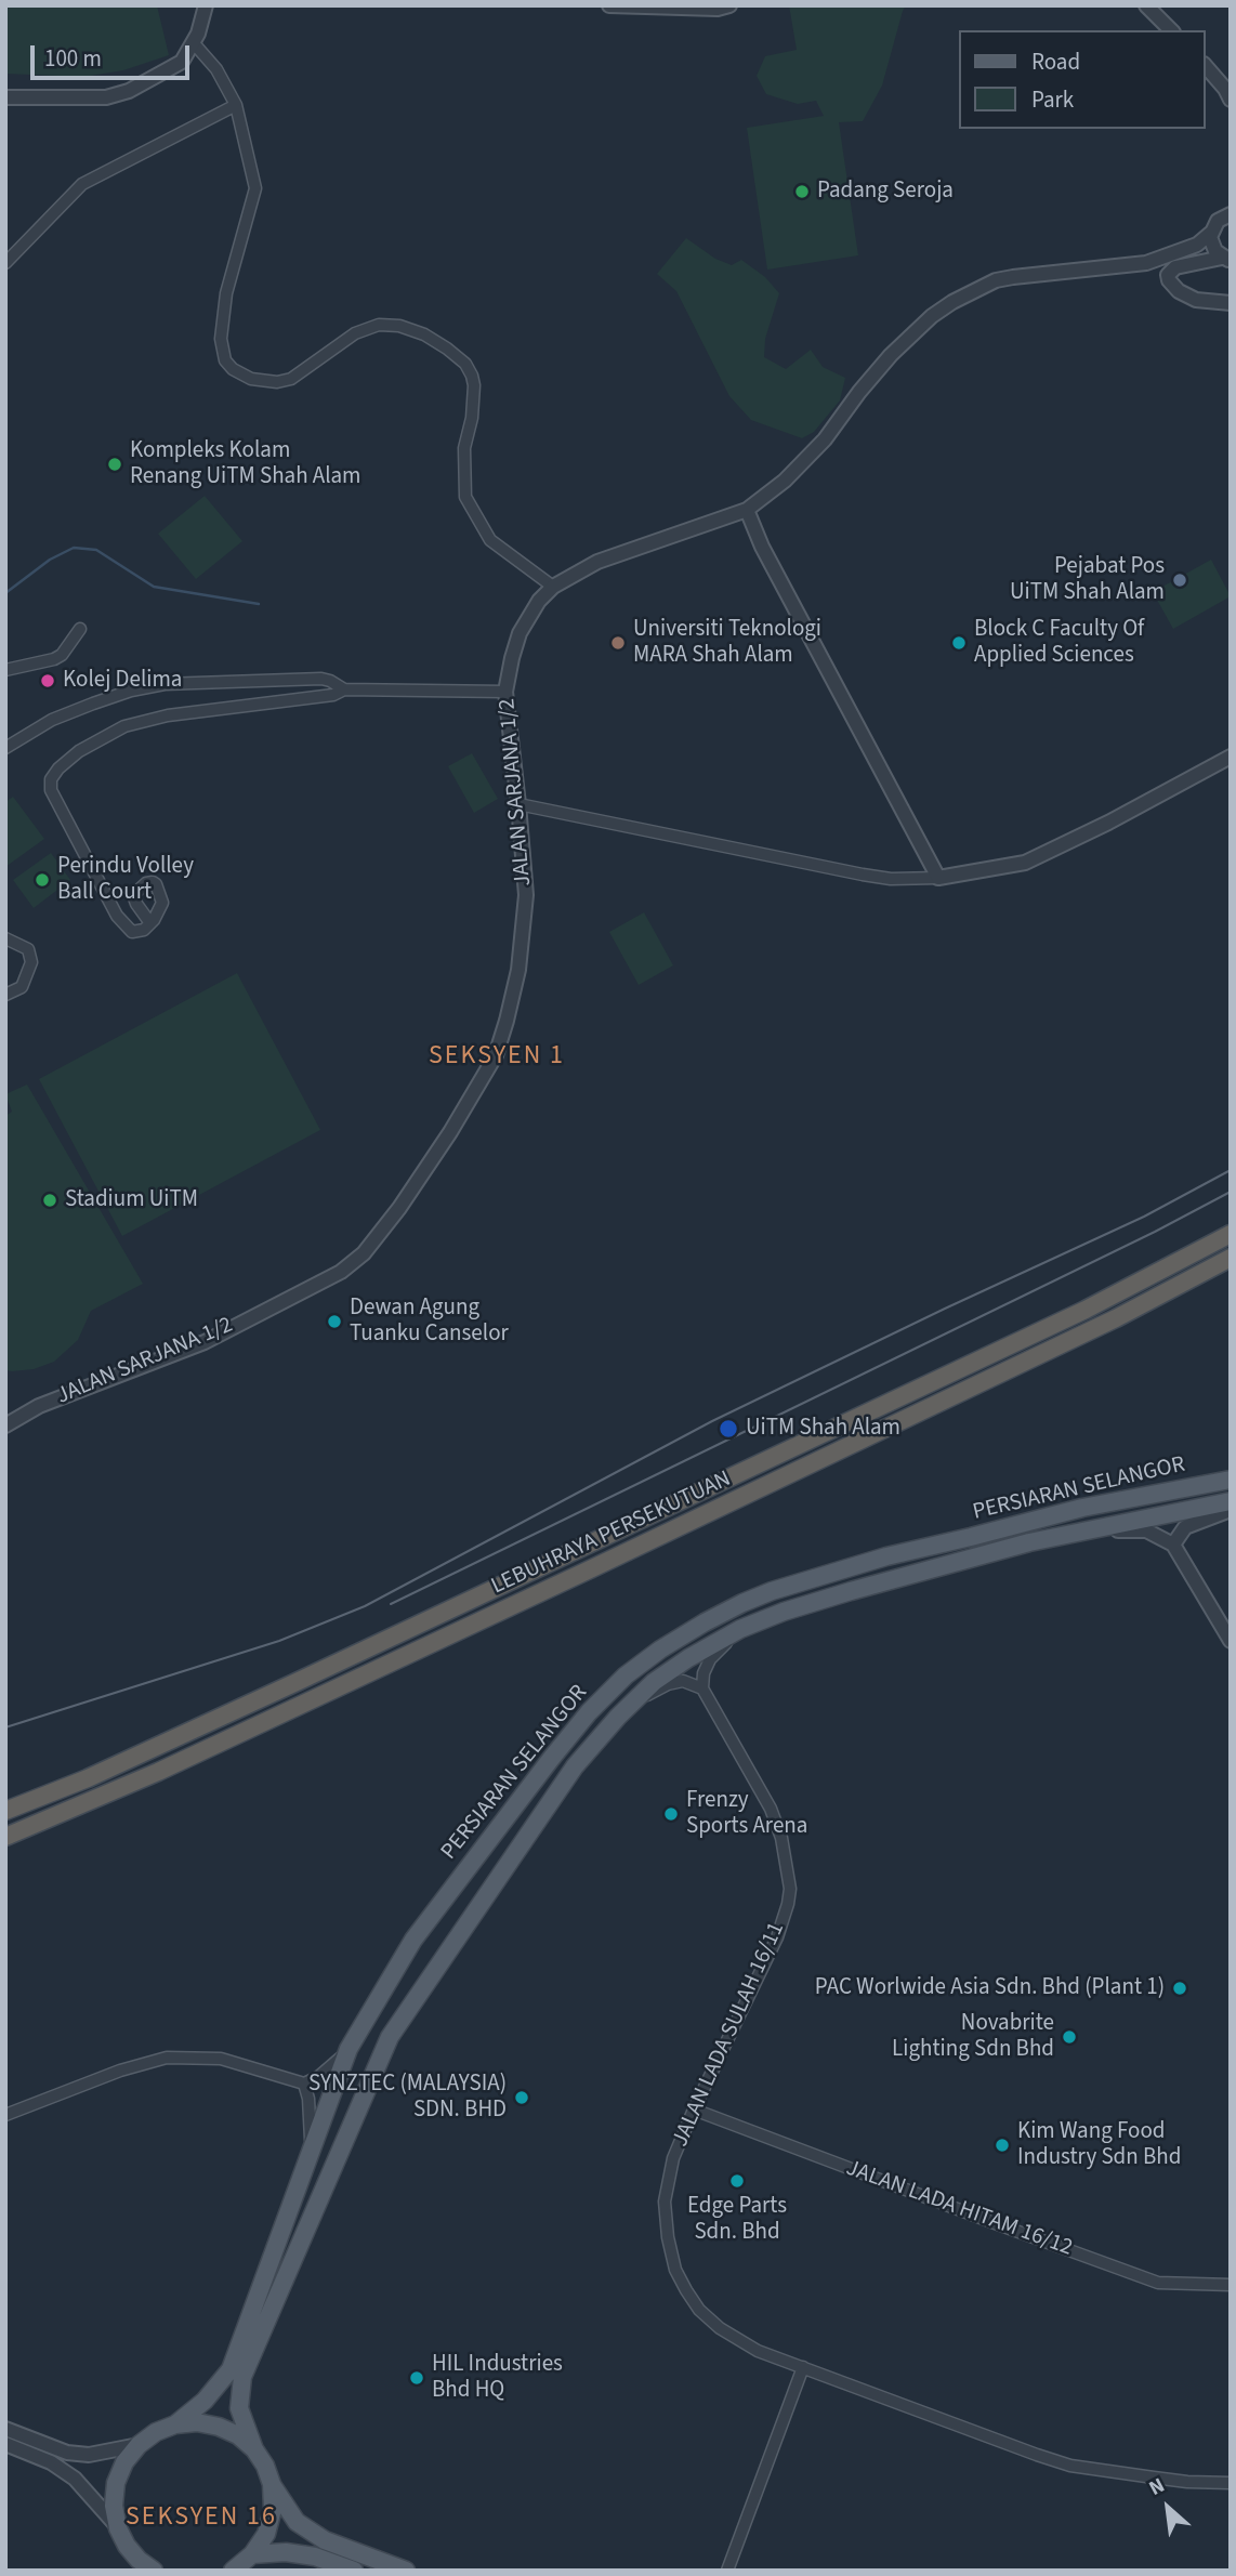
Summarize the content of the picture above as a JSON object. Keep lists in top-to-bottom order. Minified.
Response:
{"streets":{"highway":["LEBUHRAYA PERSEKUTUAN"],"main road":["PERSIARAN SELANGOR"],"street":["JALAN SARJANA 1/2","JALAN LADA SULAH 16/11","JALAN LADA HITAM 16/12"]},"crossings":[["JALAN LADA SULAH 16/11","JALAN LADA HITAM 16/12"]],"districts":["SEKSYEN 1","SEKSYEN 16"],"places":["Padang Seroja","Kompleks Kolam Renang UiTM Shah Alam","Pejabat Pos UiTM Shah Alam","Universiti Teknologi MARA Shah Alam","Block C Faculty Of Applied Sciences","Kolej Delima","Perindu Volley Ball Court","Stadium UiTM","Dewan Agung Tuanku Canselor","UiTM Shah Alam","Frenzy Sports Arena","PAC Worlwide Asia Sdn. Bhd (Plant 1)","Novabrite Lighting Sdn Bhd","SYNZTEC (MALAYSIA) SDN. BHD","Kim Wang Food Industry Sdn Bhd","Edge Parts Sdn. Bhd","HIL Industries Bhd HQ"],"legend":["Road","Park"],"scale_bar":"100 m","north":"top left"}
